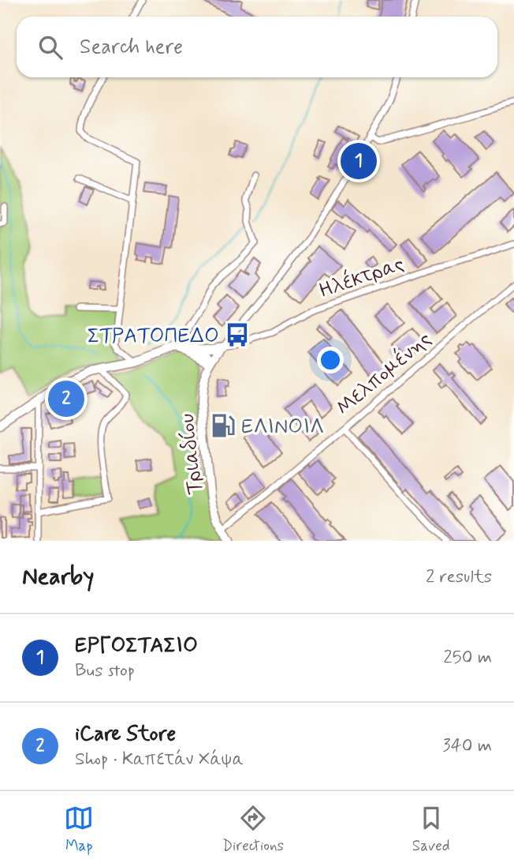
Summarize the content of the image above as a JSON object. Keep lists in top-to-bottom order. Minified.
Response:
{"streets":{"main road":["Τριαδίου"],"street":["Ηλέκτρας","Μελπομένης"]},"crossings":[["Ηλέκτρας","Τριαδίου"],["Μελπομένης","Τριαδίου"]],"places":{"bus stop":["ΣΤΡΑΤΟΠΕΔΟ"],"fuel station":["ΕΛΙΝΟΙΛ"]},"page":{"search":"Search here","pins":["1","2"],"heading":["Nearby","2 results"],"list":[{"mark":"1","name":"ΕΡΓΟΣΤΑΣΙΟ","note":"Bus stop","value":"250 m"},{"mark":"2","name":"iCare Store","note":"Shop · Καπετάν Χάψα","value":"340 m"}],"nav":["Map","Directions","Saved"]}}
